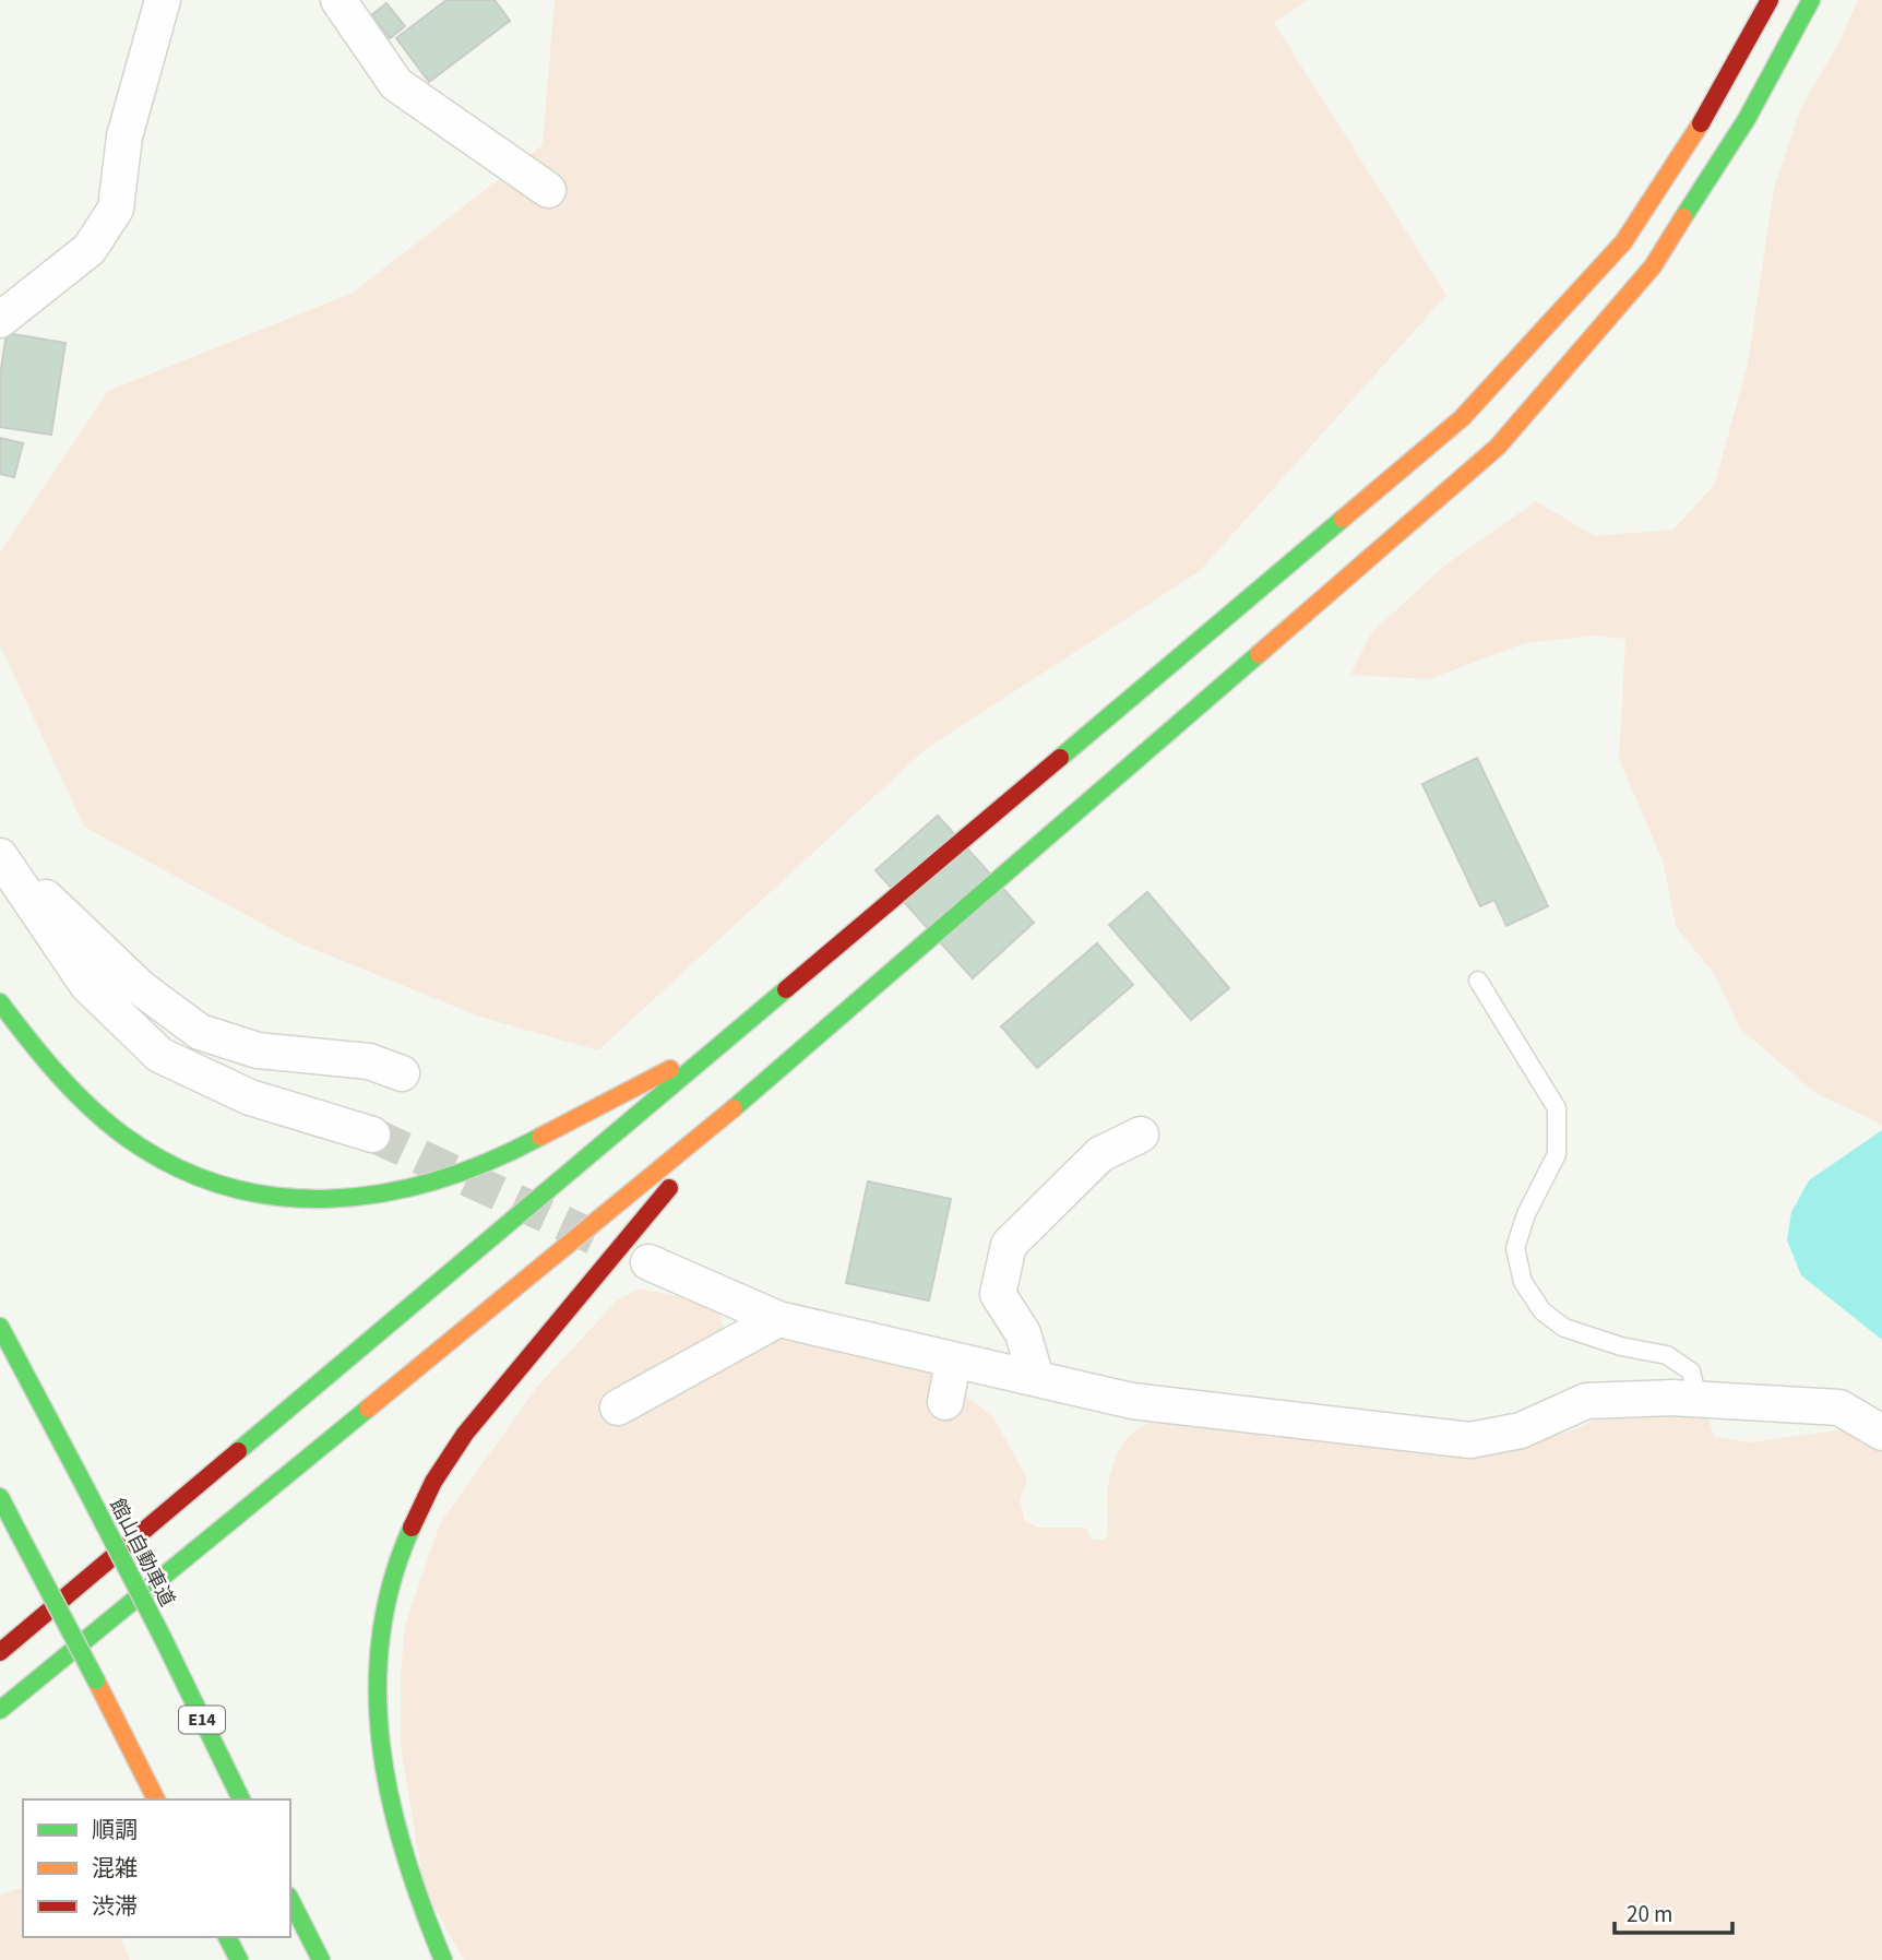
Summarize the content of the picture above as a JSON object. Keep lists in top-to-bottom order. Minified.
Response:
{"streets":{"highway":["館山自動車道","E14"]},"legend":["順調","混雑","渋滞"],"scale_bar":"20 m"}
